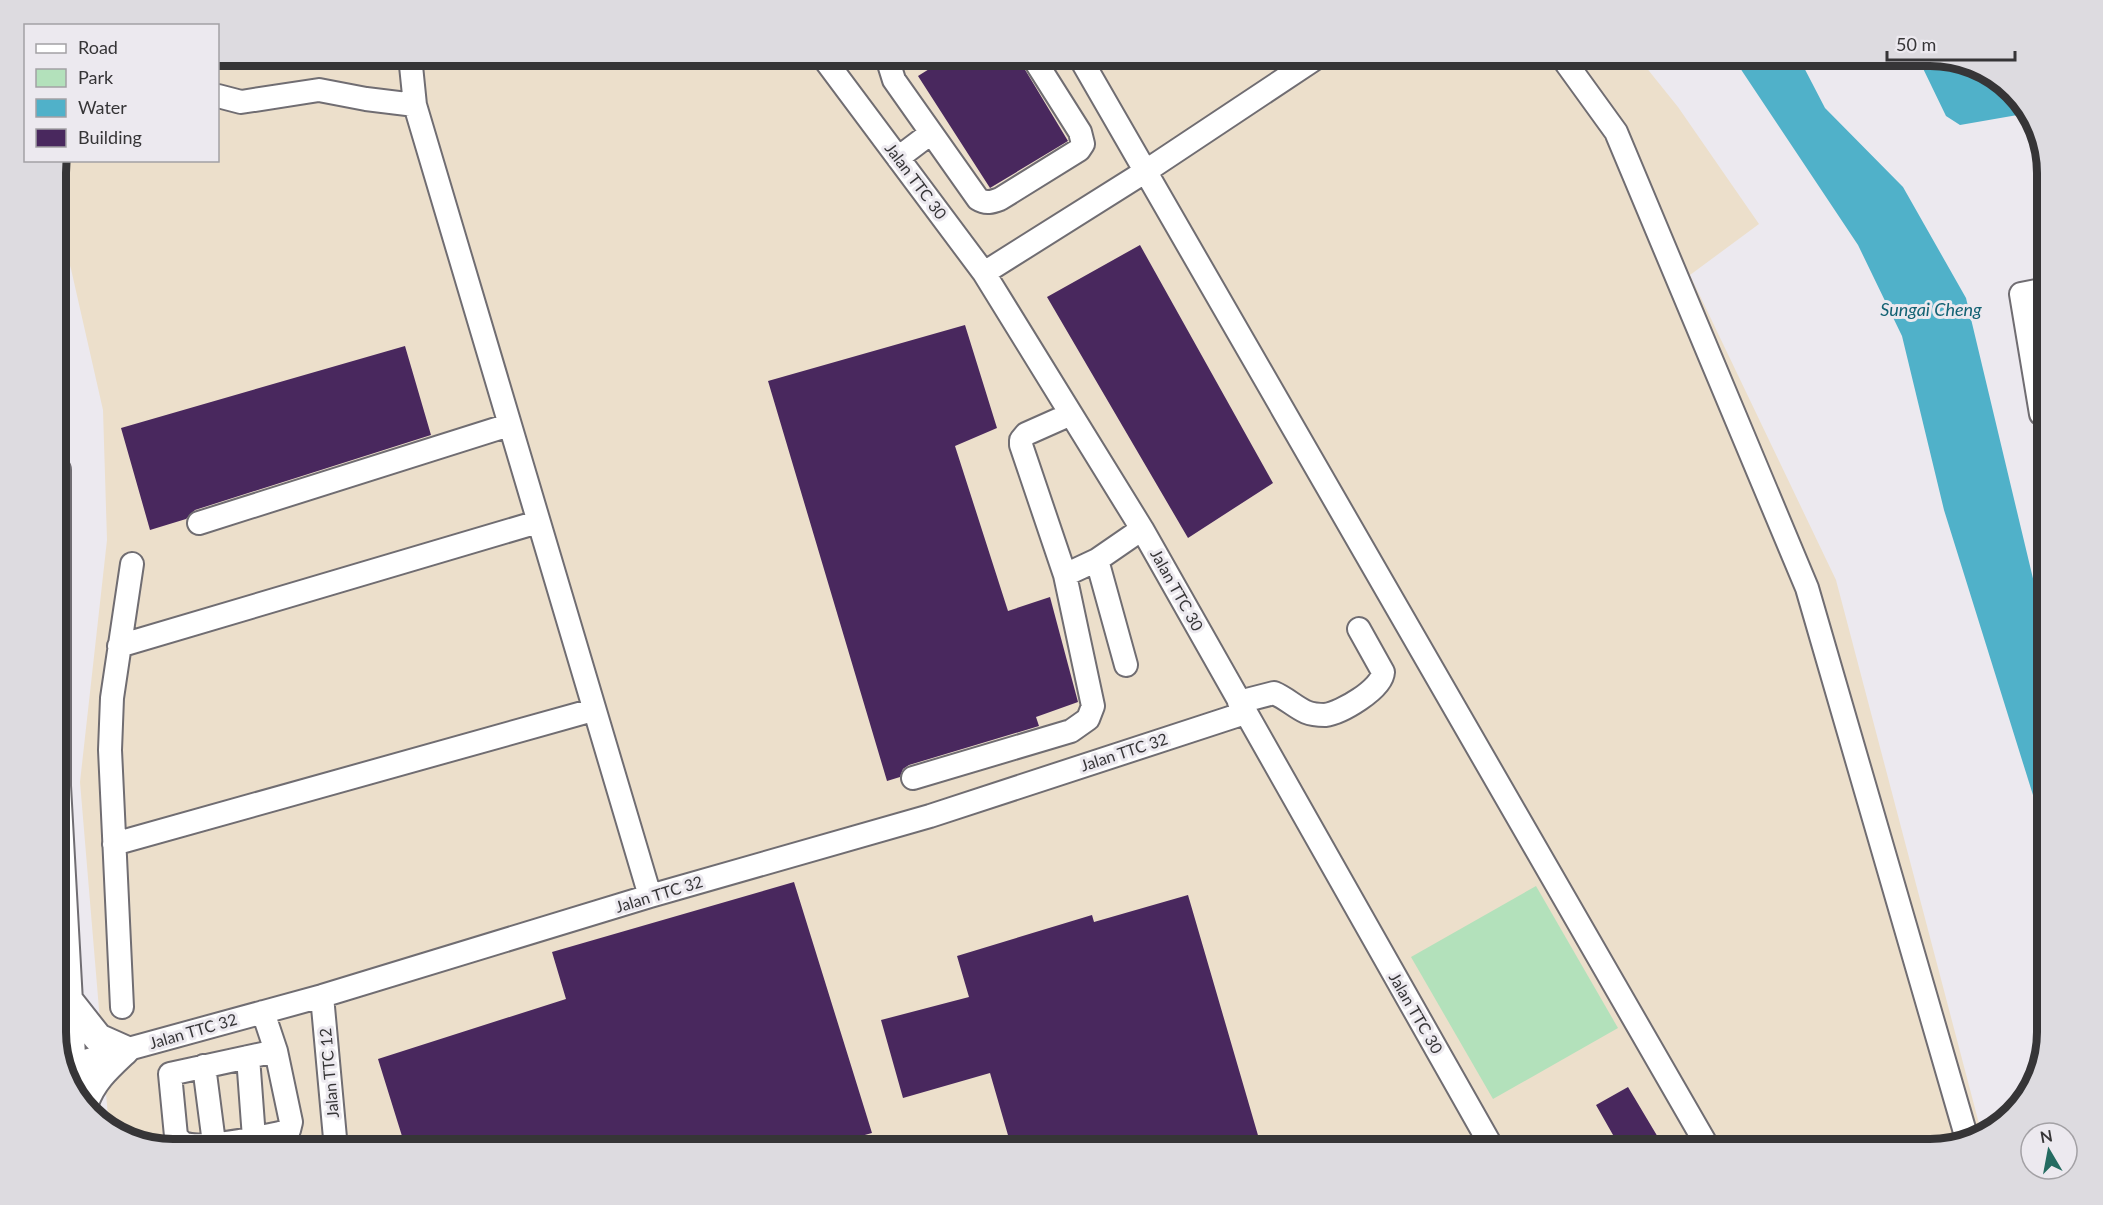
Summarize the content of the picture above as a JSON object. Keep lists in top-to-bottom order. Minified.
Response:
{"streets":{"street":["Jalan TTC 30","Jalan TTC 32","Jalan TTC 12"]},"crossings":[["Jalan TTC 30","Jalan TTC 32"],["Jalan TTC 32","Jalan TTC 12"]],"water":["Sungai Cheng"],"legend":["Road","Park","Water","Building"],"scale_bar":"50 m","north":"top"}
